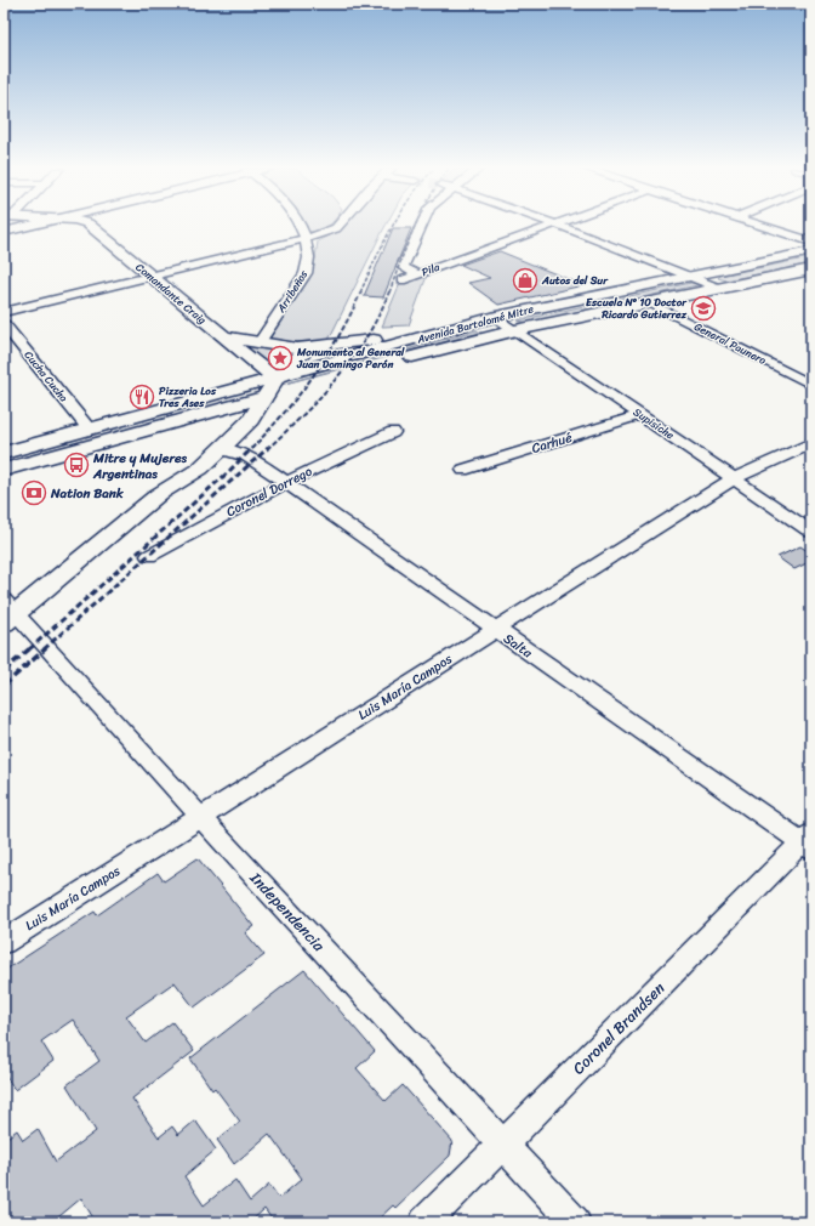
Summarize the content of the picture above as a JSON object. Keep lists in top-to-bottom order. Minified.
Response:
{"streets":{"main road":["Comandante Craig","Avenida Bartolomé Mitre"],"street":["Pila","Arribeños","General Paunero","Cucha Cucha","Supisiche","Carhué","Coronel Dorrego","Salta","Luis María Campos","Independencia","Coronel Brandsen"]},"crossings":[["Comandante Craig","Avenida Bartolomé Mitre"],["Avenida Bartolomé Mitre","General Paunero"],["Avenida Bartolomé Mitre","Cucha Cucha"],["Avenida Bartolomé Mitre","Supisiche"],["Supisiche","Carhué"],["Supisiche","Luis María Campos"],["Coronel Dorrego","Salta"],["Salta","Luis María Campos"],["Salta","Coronel Brandsen"],["Luis María Campos","Independencia"],["Independencia","Coronel Brandsen"]],"places":{"shop":["Autos del Sur"],"school or university":["Escuela Nº 10 Doctor Ricardo Gutierrez"],"place":["Monumento al General Juan Domingo Perón"],"restaurant":["Pizzeria Los Tres Ases"],"bus stop":["Mitre y Mujeres Argentinas"],"bank":["Nation Bank"]}}
